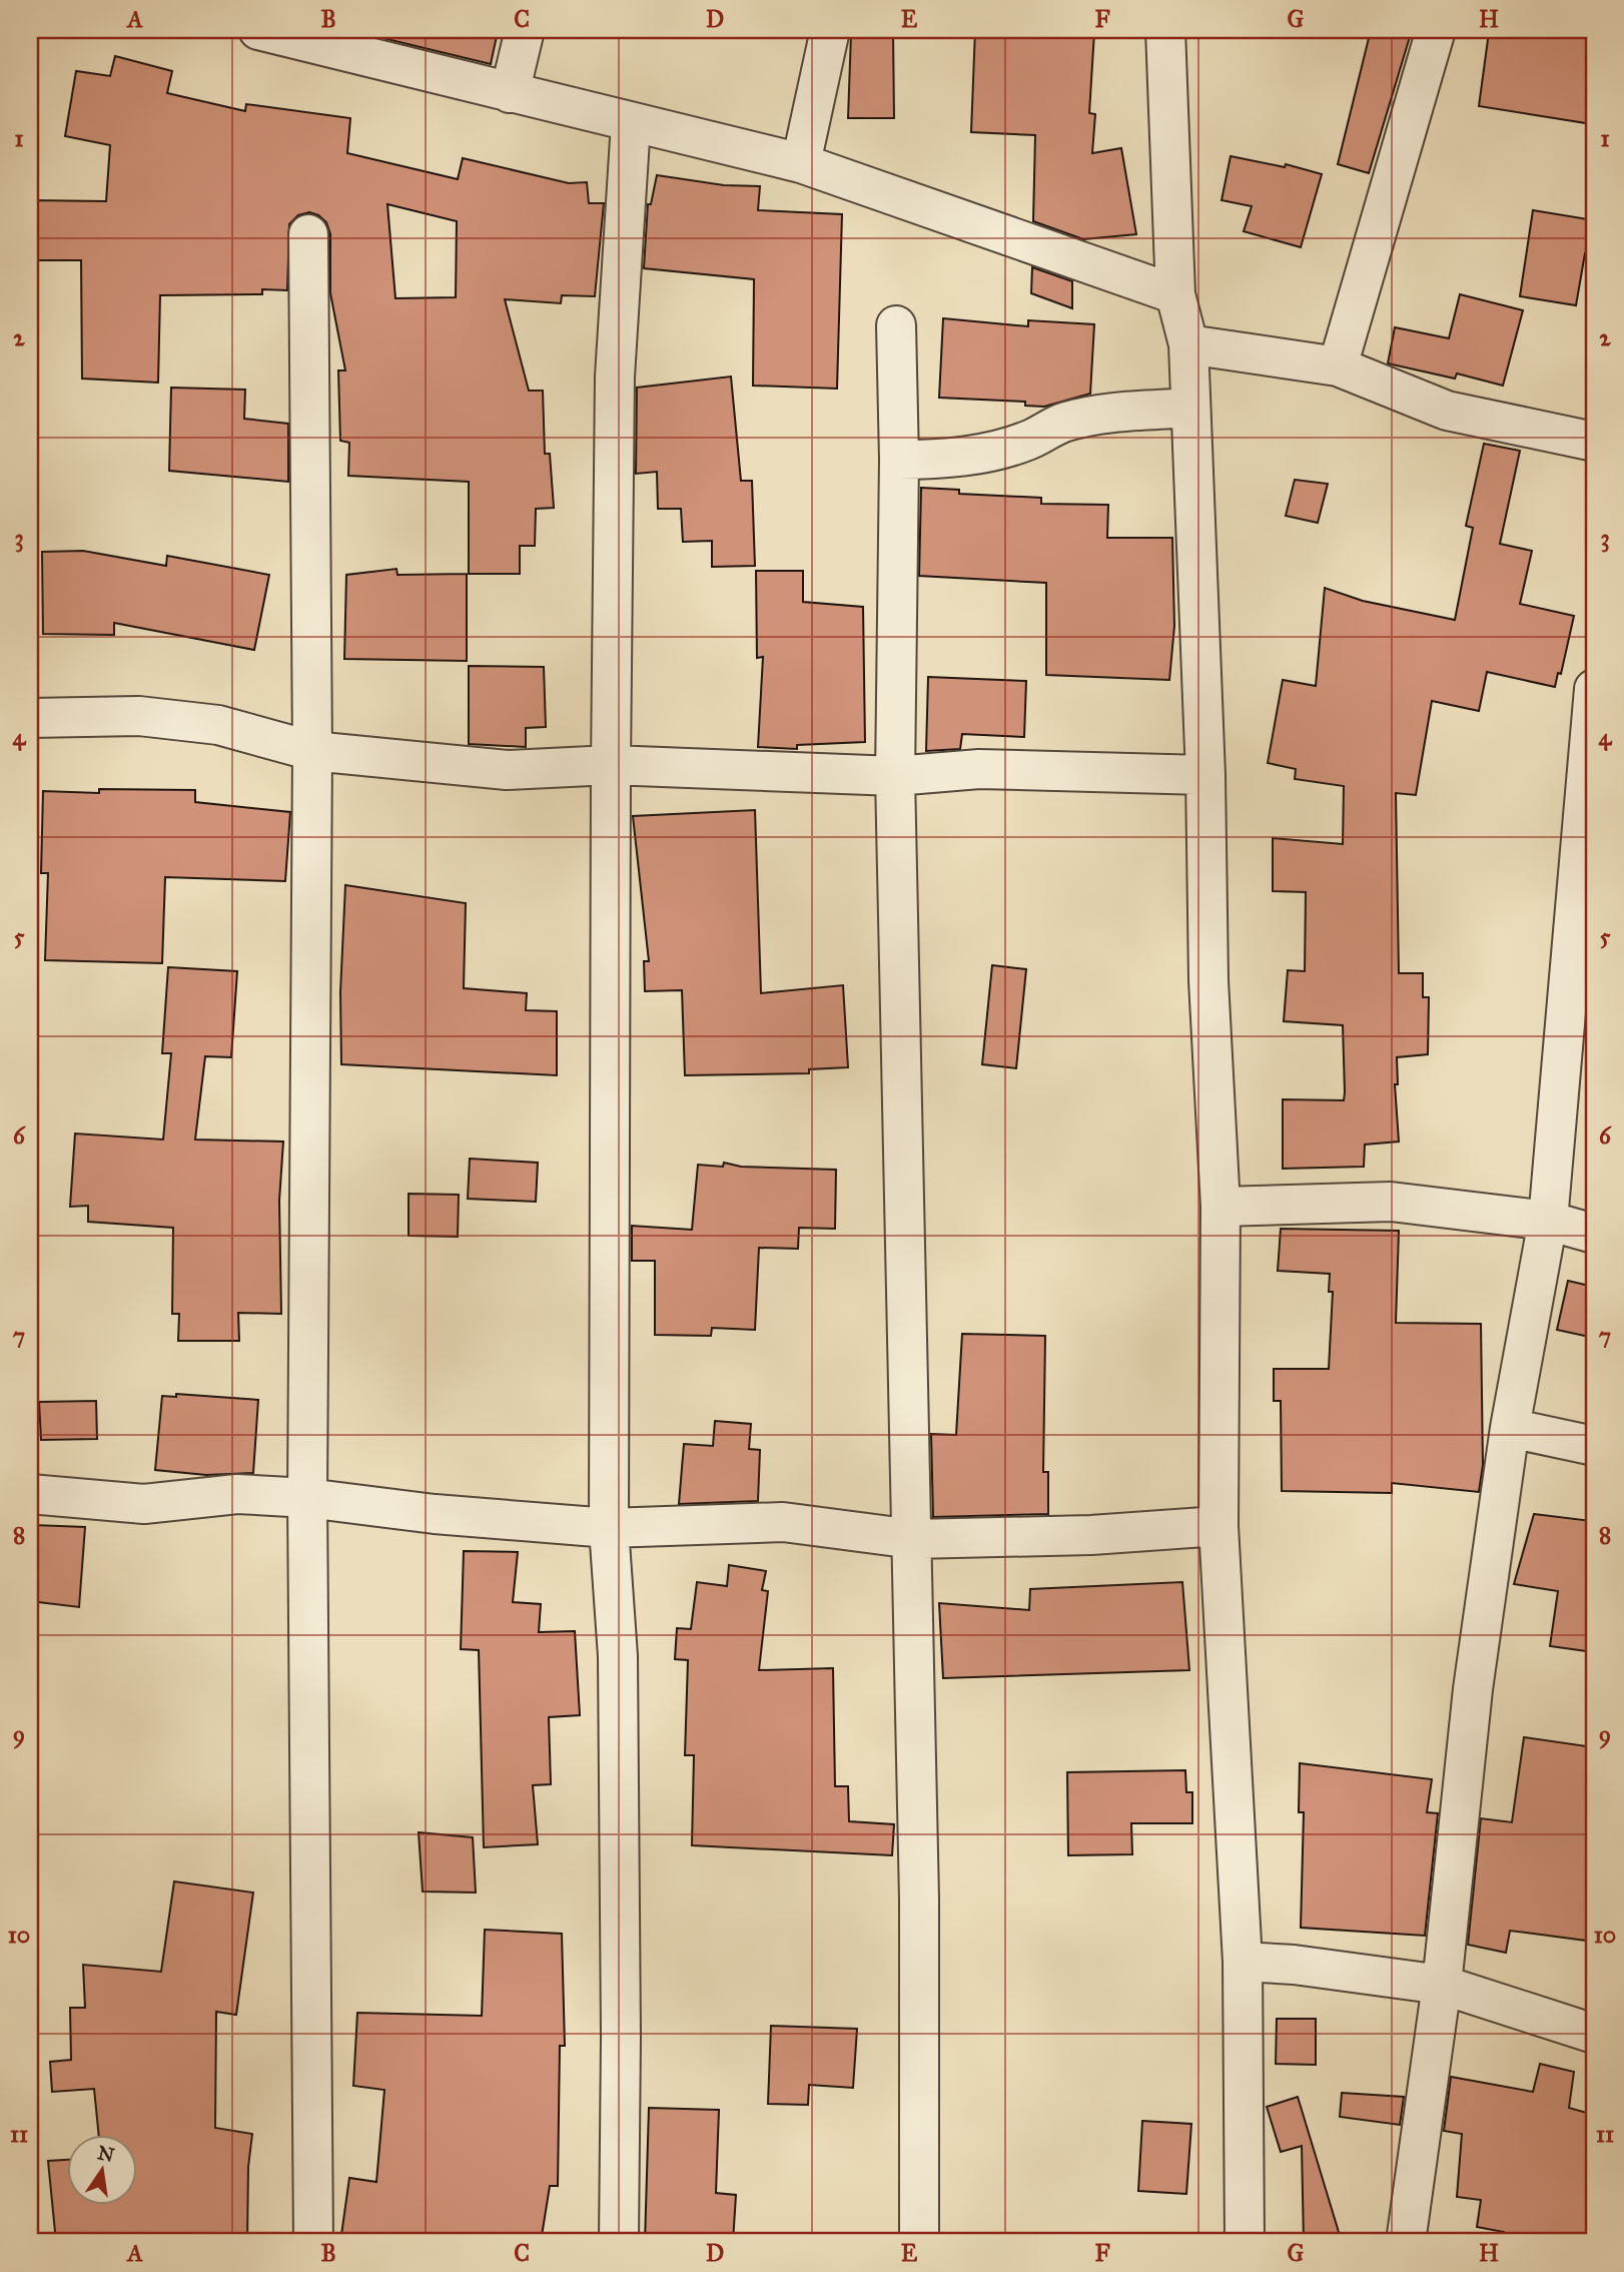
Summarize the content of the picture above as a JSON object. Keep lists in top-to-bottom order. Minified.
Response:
{"north":"top","grid":{"columns":["A","B","C","D","E","F","G","H"],"rows":["1","2","3","4","5","6","7","8","9","10","11"]}}
